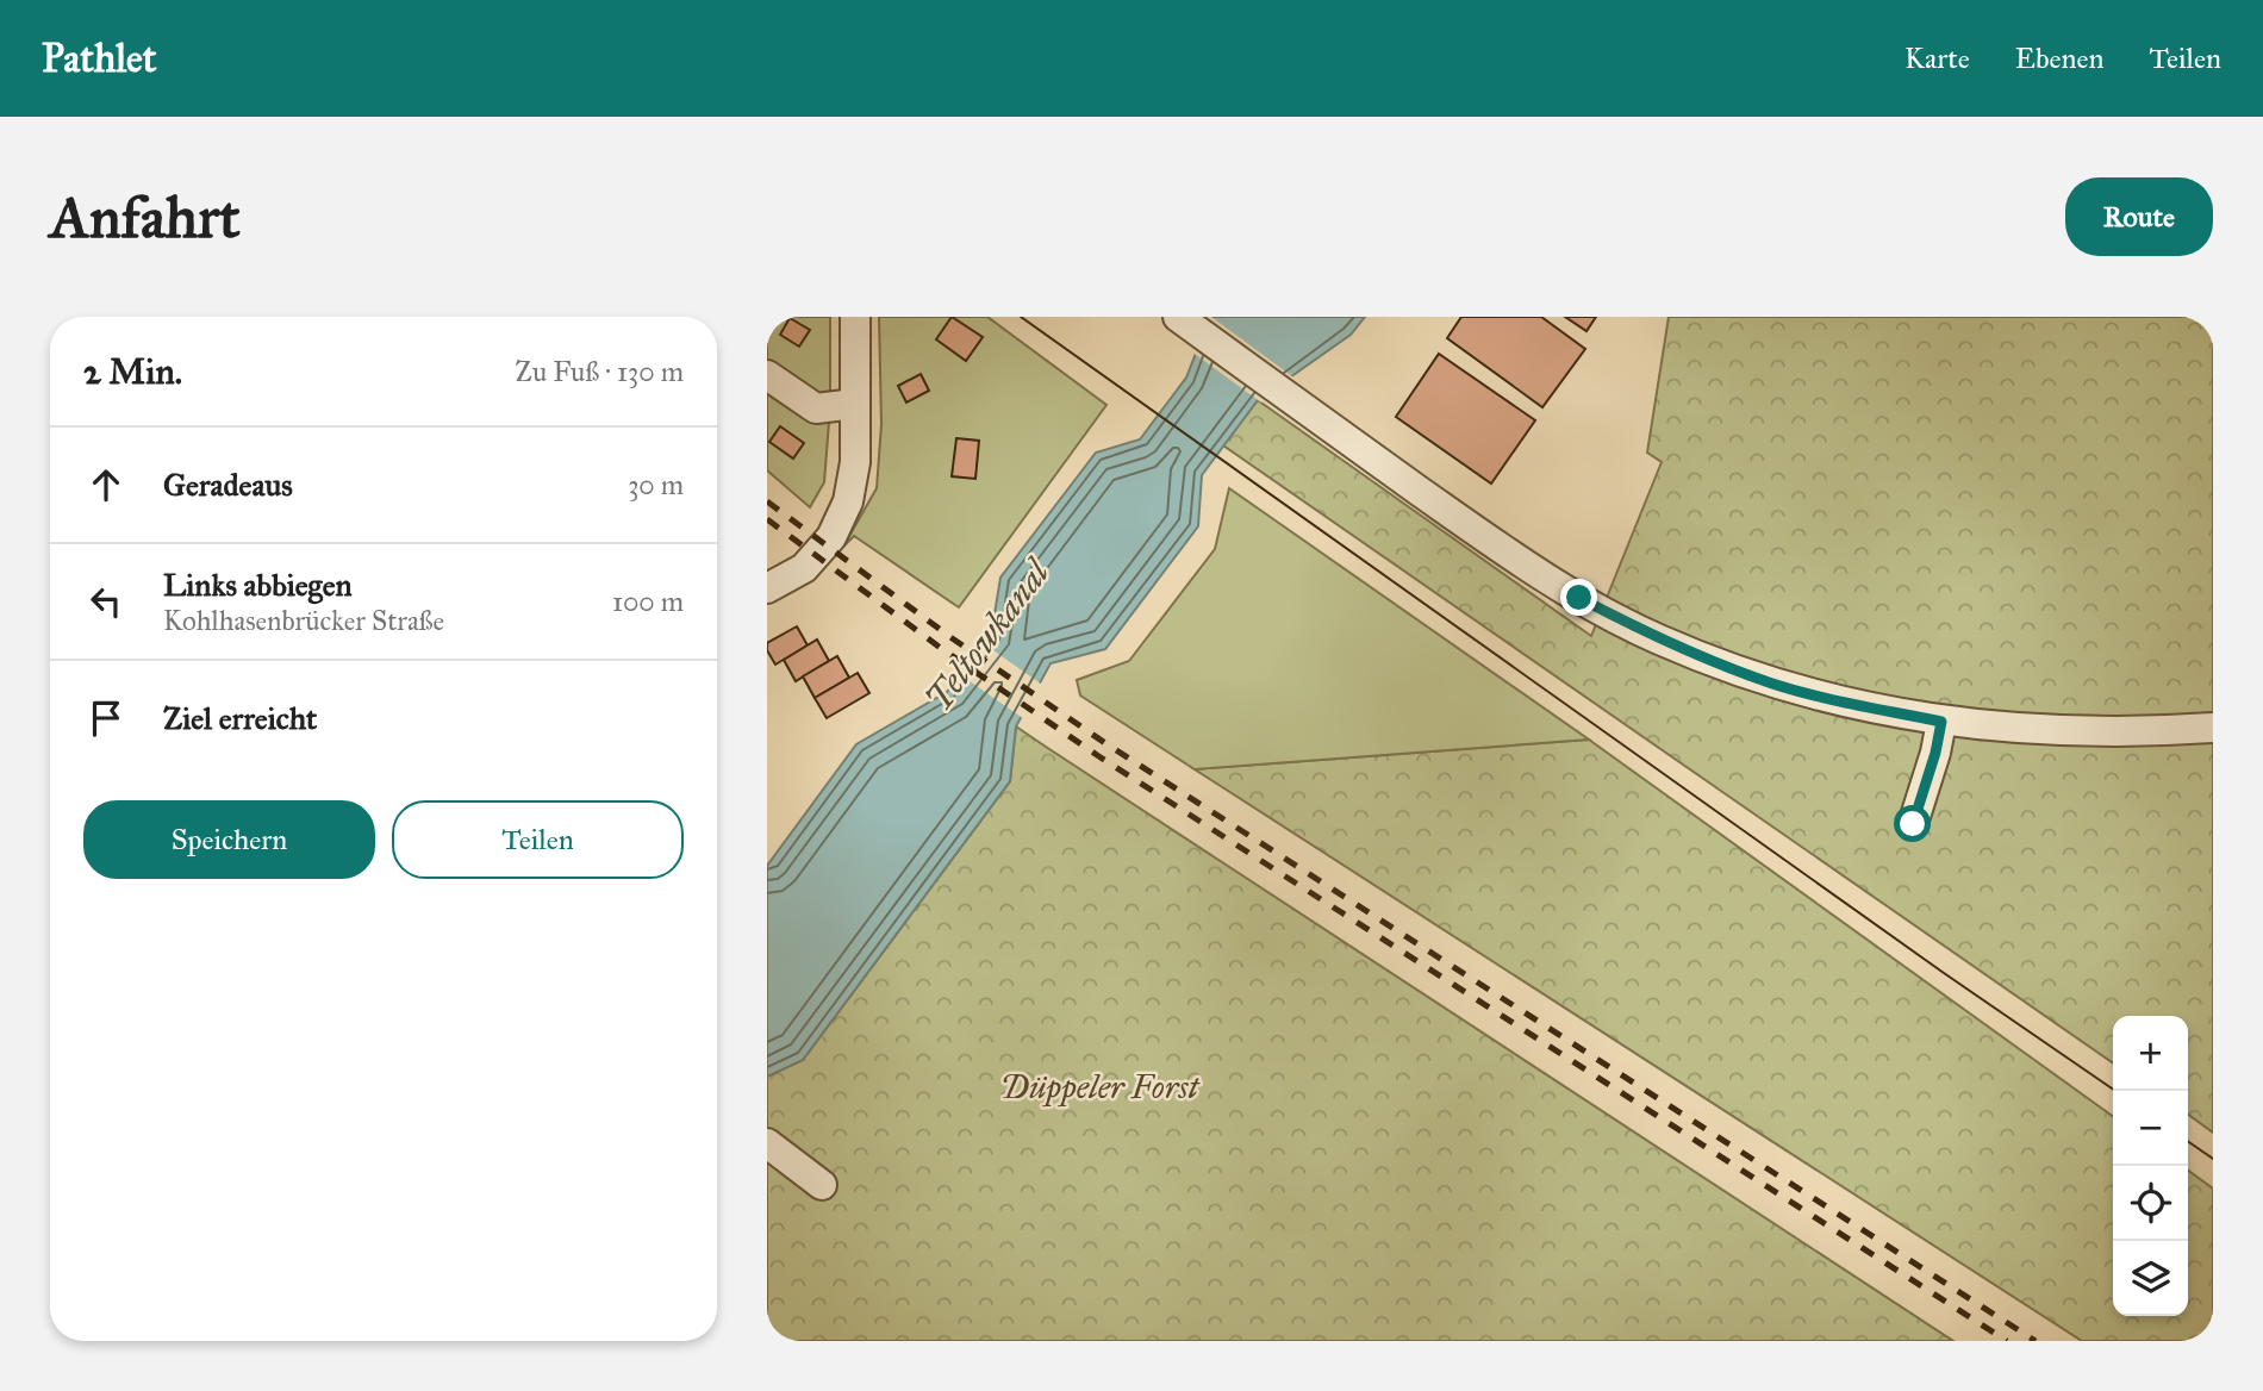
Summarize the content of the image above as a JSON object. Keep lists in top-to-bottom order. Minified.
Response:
{"water":["Teltowkanal"],"parks":["Düppeler Forst"],"page":{"header":"Pathlet","nav":["Karte","Ebenen","Teilen"],"buttons":["Route",["Speichern","Teilen"]],"title":"Anfahrt","heading":["2 Min.","Zu Fuß · 130 m"],"list":[["Geradeaus","30 m"],["Links abbiegen","Kohlhasenbrücker Straße","100 m"],"Ziel erreicht"],"map_buttons":["+","−"]}}
